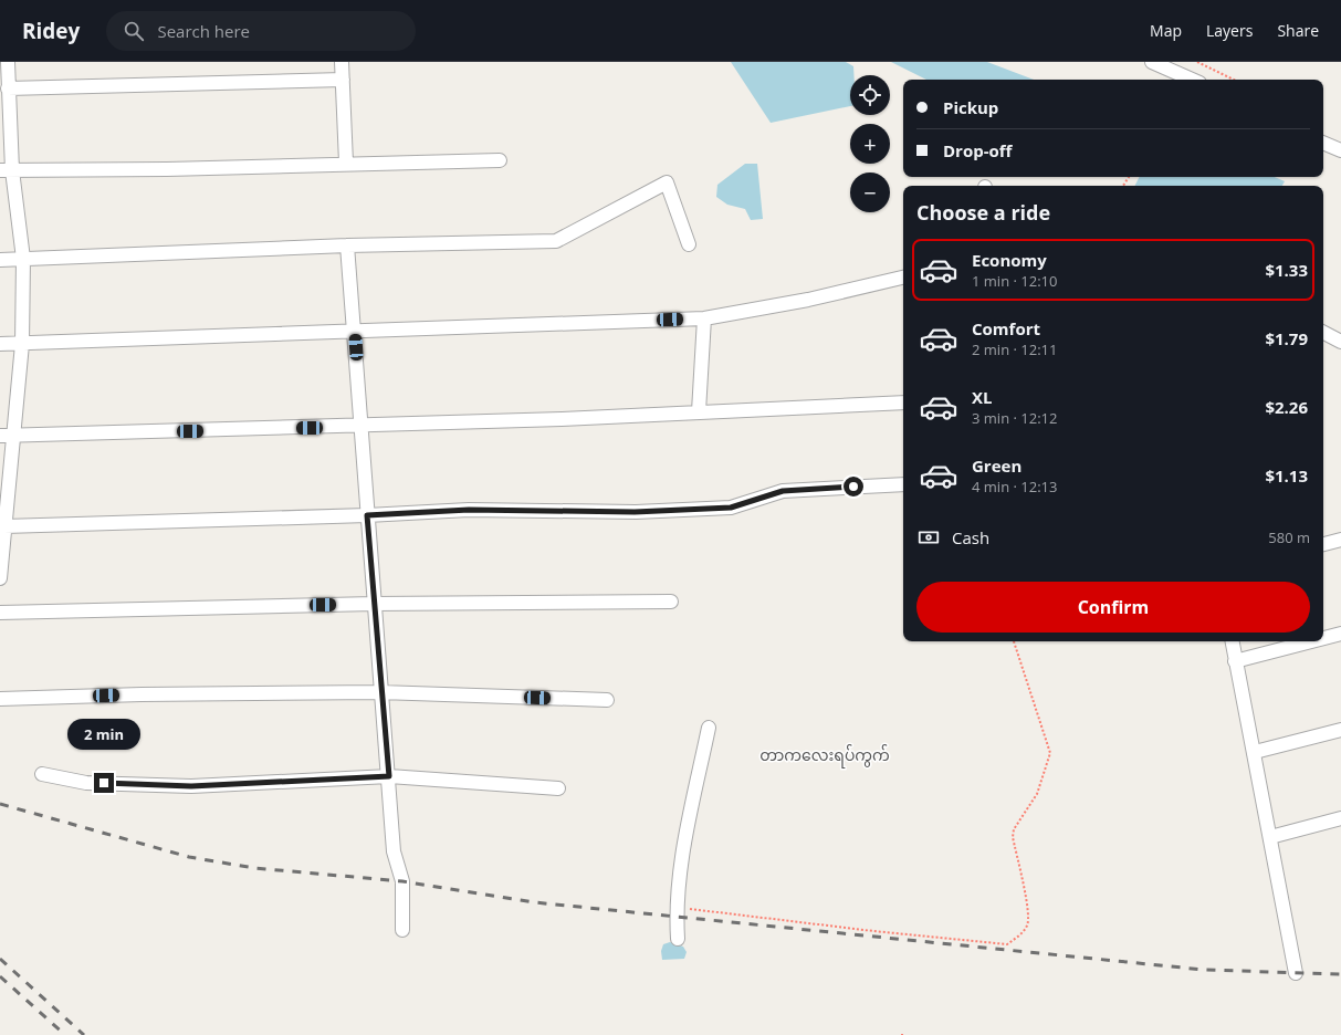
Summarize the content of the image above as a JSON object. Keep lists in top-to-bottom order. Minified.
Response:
{"districts":["တာကလေးရပ်ကွက်"],"page":{"header":"Ridey","search":"Search here","nav":["Map","Layers","Share"],"map_buttons":["+","−"],"banner":["Pickup","Drop-off"],"heading":"Choose a ride","list":[{"name":"Economy","note":"1 min · 12:10","value":"$1.33"},{"name":"Comfort","note":"2 min · 12:11","value":"$1.79"},{"name":"XL","note":"3 min · 12:12","value":"$2.26"},{"name":"Green","note":"4 min · 12:13","value":"$1.13"}],"pay":["Cash","580 m"],"buttons":"Confirm","bubble":"2 min"}}
